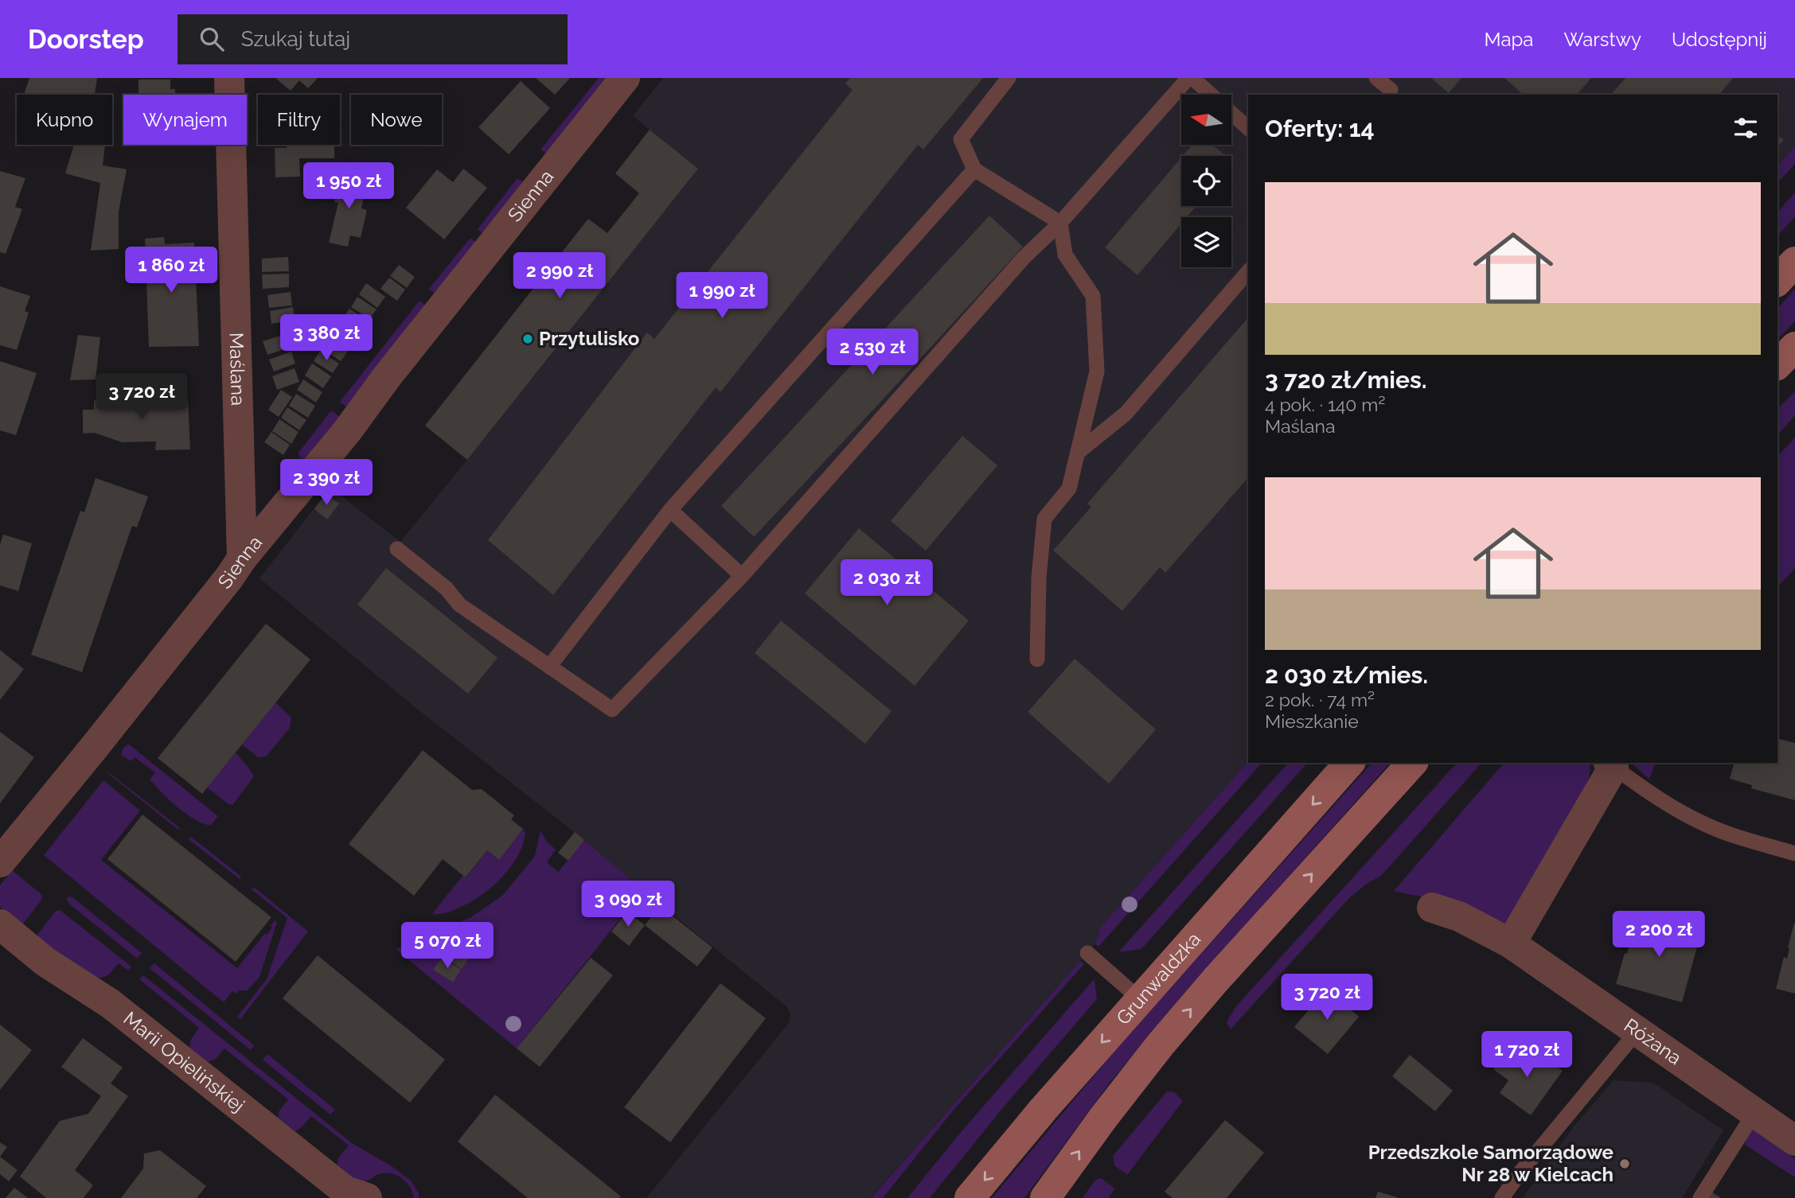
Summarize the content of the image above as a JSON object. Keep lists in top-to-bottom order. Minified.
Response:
{"streets":{"main road":["Grunwaldzka"],"street":["Sienna","Maślana","Różana","Marii Opielińskiej"]},"crossings":[["Sienna","Maślana"]],"places":["Przytulisko","Przedszkole Samorządowe Nr 28 w Kielcach"],"north":"left","page":{"header":"Doorstep","search":"Szukaj tutaj","nav":["Mapa","Warstwy","Udostępnij"],"chip":["Kupno","Wynajem","Filtry","Nowe"],"heading":"Oferty: 14","list":[{"name":"3 720 zł/mies.","note":"4 pok. · 140 m² · Maślana"},{"name":"2 030 zł/mies.","note":"2 pok. · 74 m² · Mieszkanie"}],"price":["1 950 zł","1 860 zł","2 990 zł","1 990 zł","3 380 zł","2 530 zł","3 720 zł","2 390 zł","2 030 zł","3 090 zł","2 200 zł","5 070 zł","3 720 zł","1 720 zł"]}}
